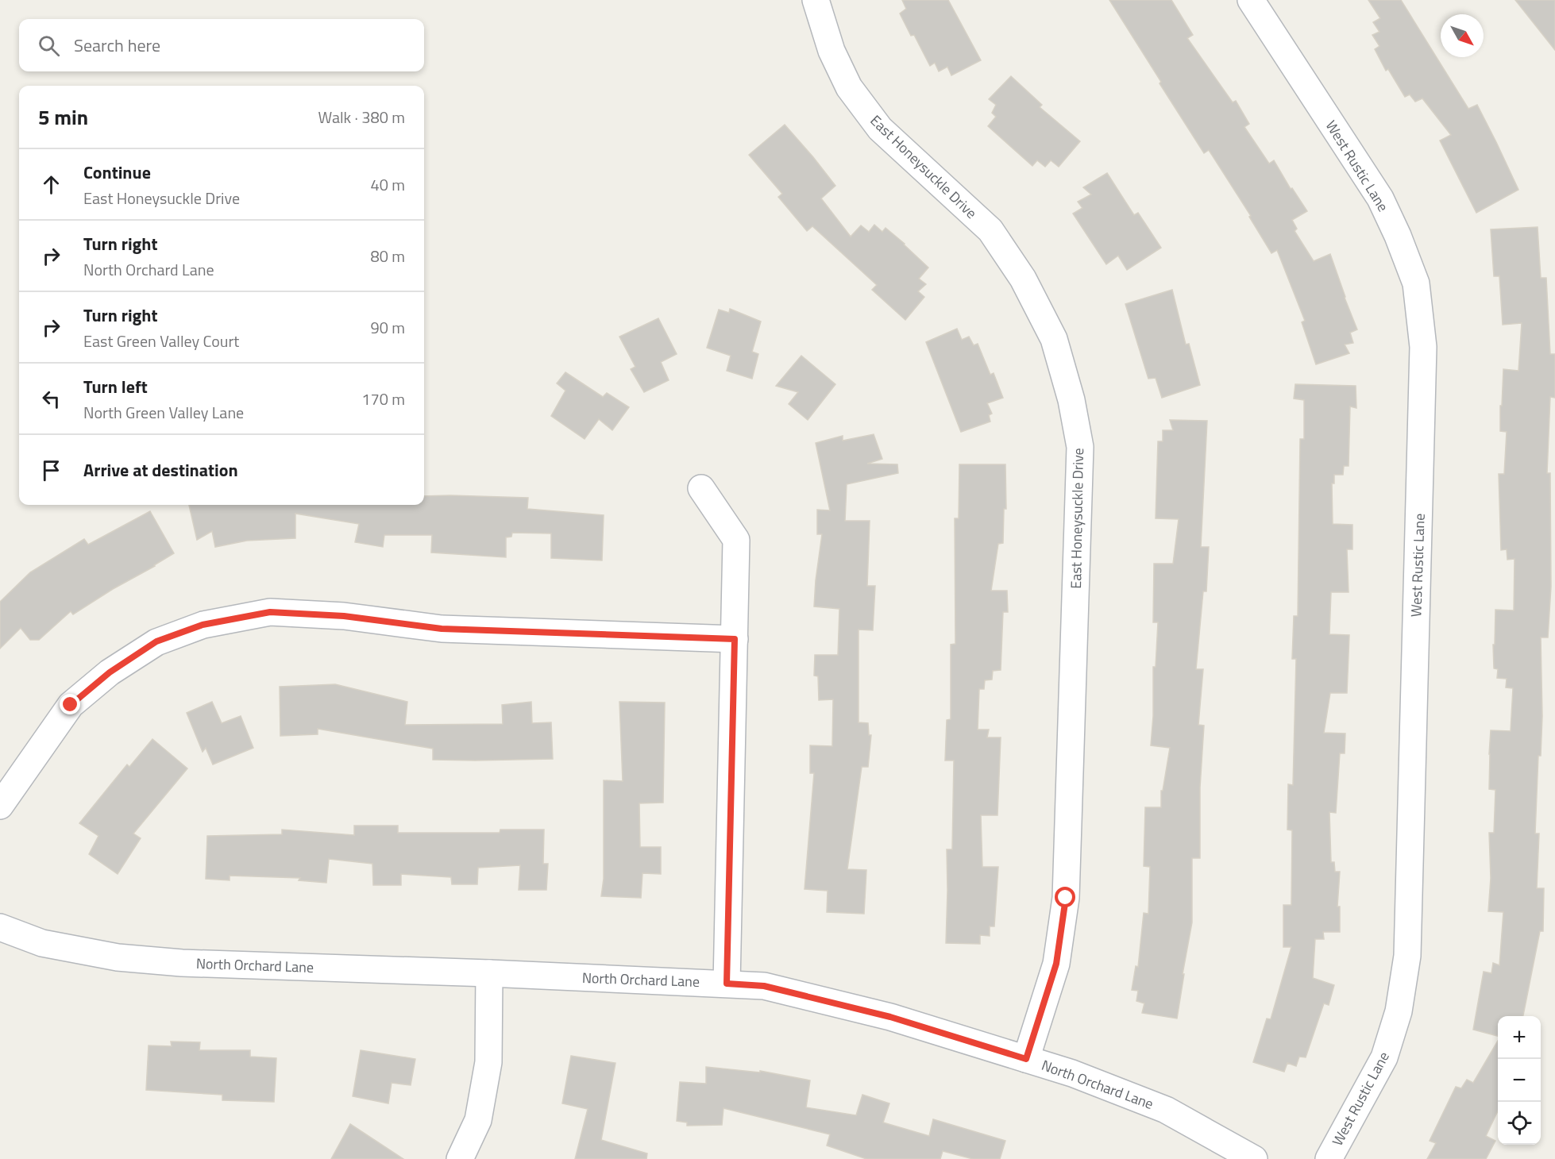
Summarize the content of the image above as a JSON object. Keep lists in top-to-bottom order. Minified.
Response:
{"streets":{"street":["West Rustic Lane","East Honeysuckle Drive","North Orchard Lane"]},"crossings":[["East Honeysuckle Drive","North Orchard Lane"]],"north":"bottom right","page":{"search":"Search here","heading":["5 min","Walk · 380 m"],"list":[["Continue","East Honeysuckle Drive","40 m"],["Turn right","North Orchard Lane","80 m"],["Turn right","East Green Valley Court","90 m"],["Turn left","North Green Valley Lane","170 m"],"Arrive at destination"],"map_buttons":["+","−"]}}
